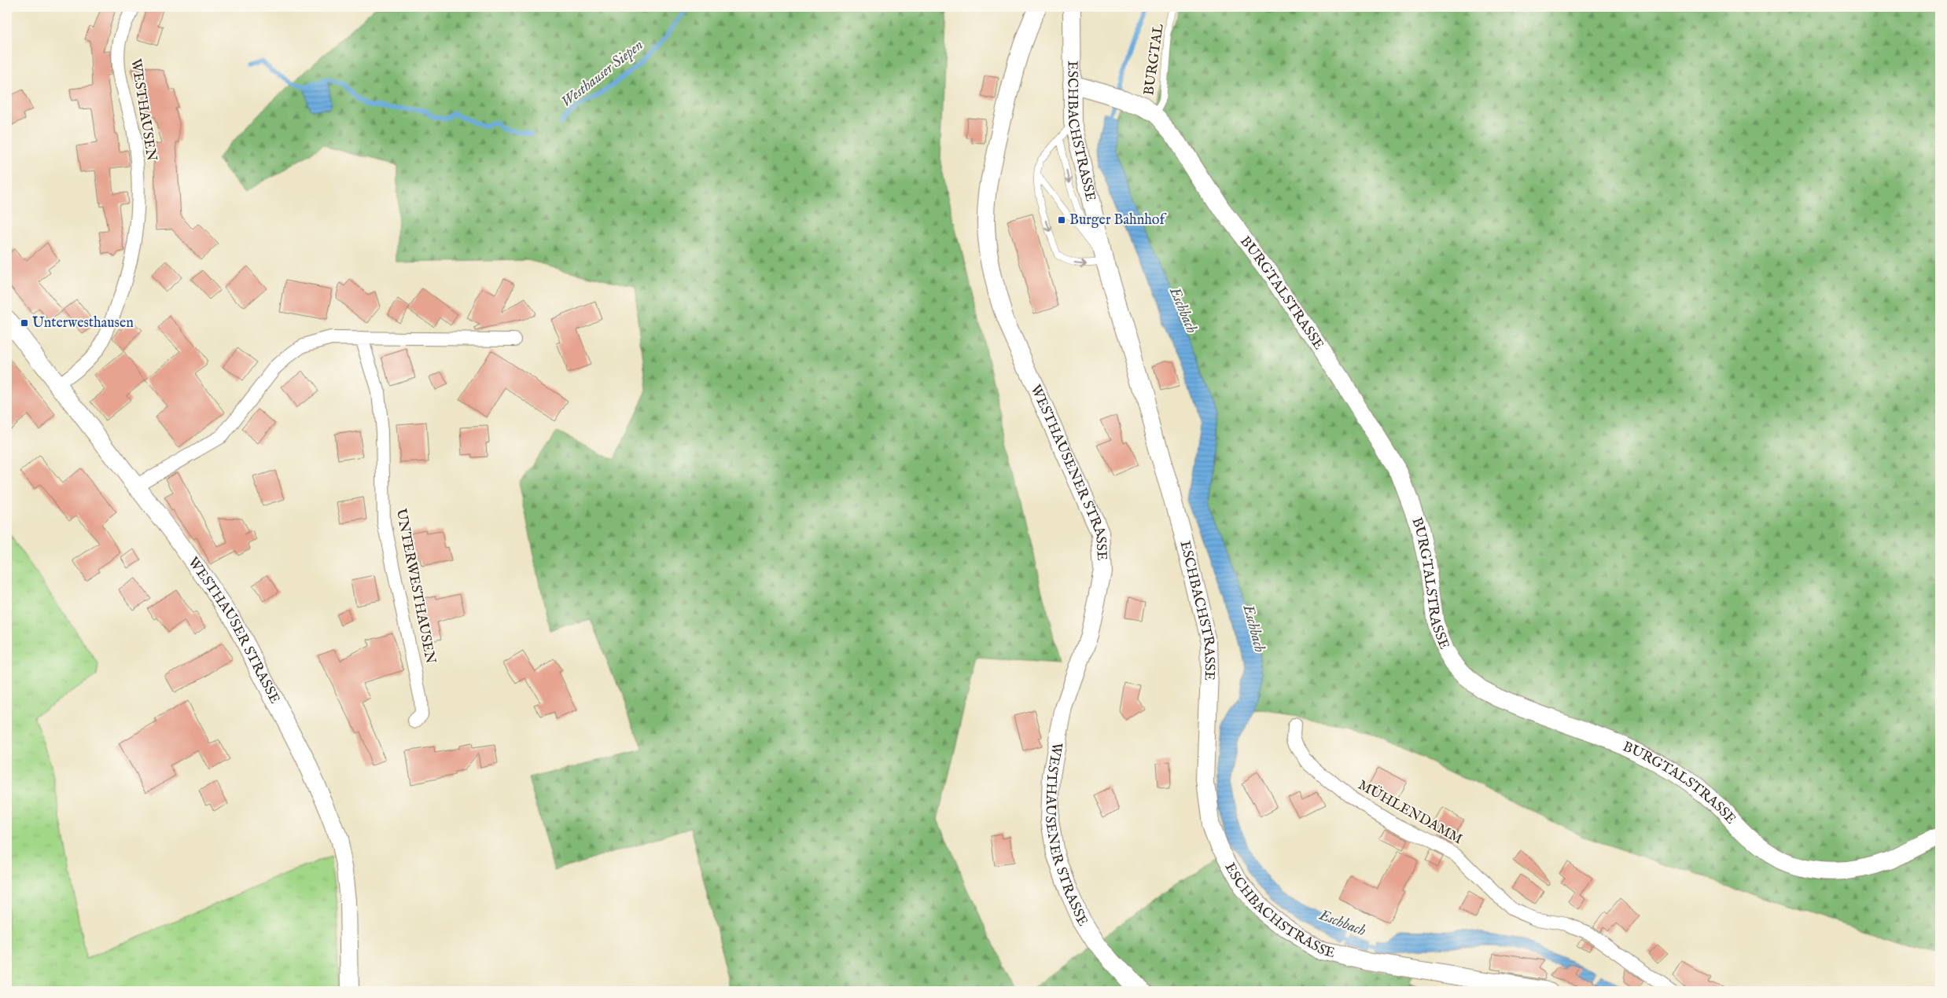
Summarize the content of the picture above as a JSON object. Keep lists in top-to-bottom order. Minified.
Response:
{"streets":{"main road":["ESCHBACHSTRASSE","BURGTALSTRASSE","WESTHAUSENER STRASSE","WESTHAUSER STRASSE"],"street":["WESTHAUSEN","UNTERWESTHAUSEN","MÜHLENDAMM"],"lane":["BURGTAL"]},"crossings":[["BURGTAL","BURGTALSTRASSE"],["WESTHAUSEN","WESTHAUSER STRASSE"],["ESCHBACHSTRASSE","BURGTALSTRASSE"]],"water":["Westhauser Siepen","Eschbach"],"places":{"transit":["Burger Bahnhof","Unterwesthausen"]}}
